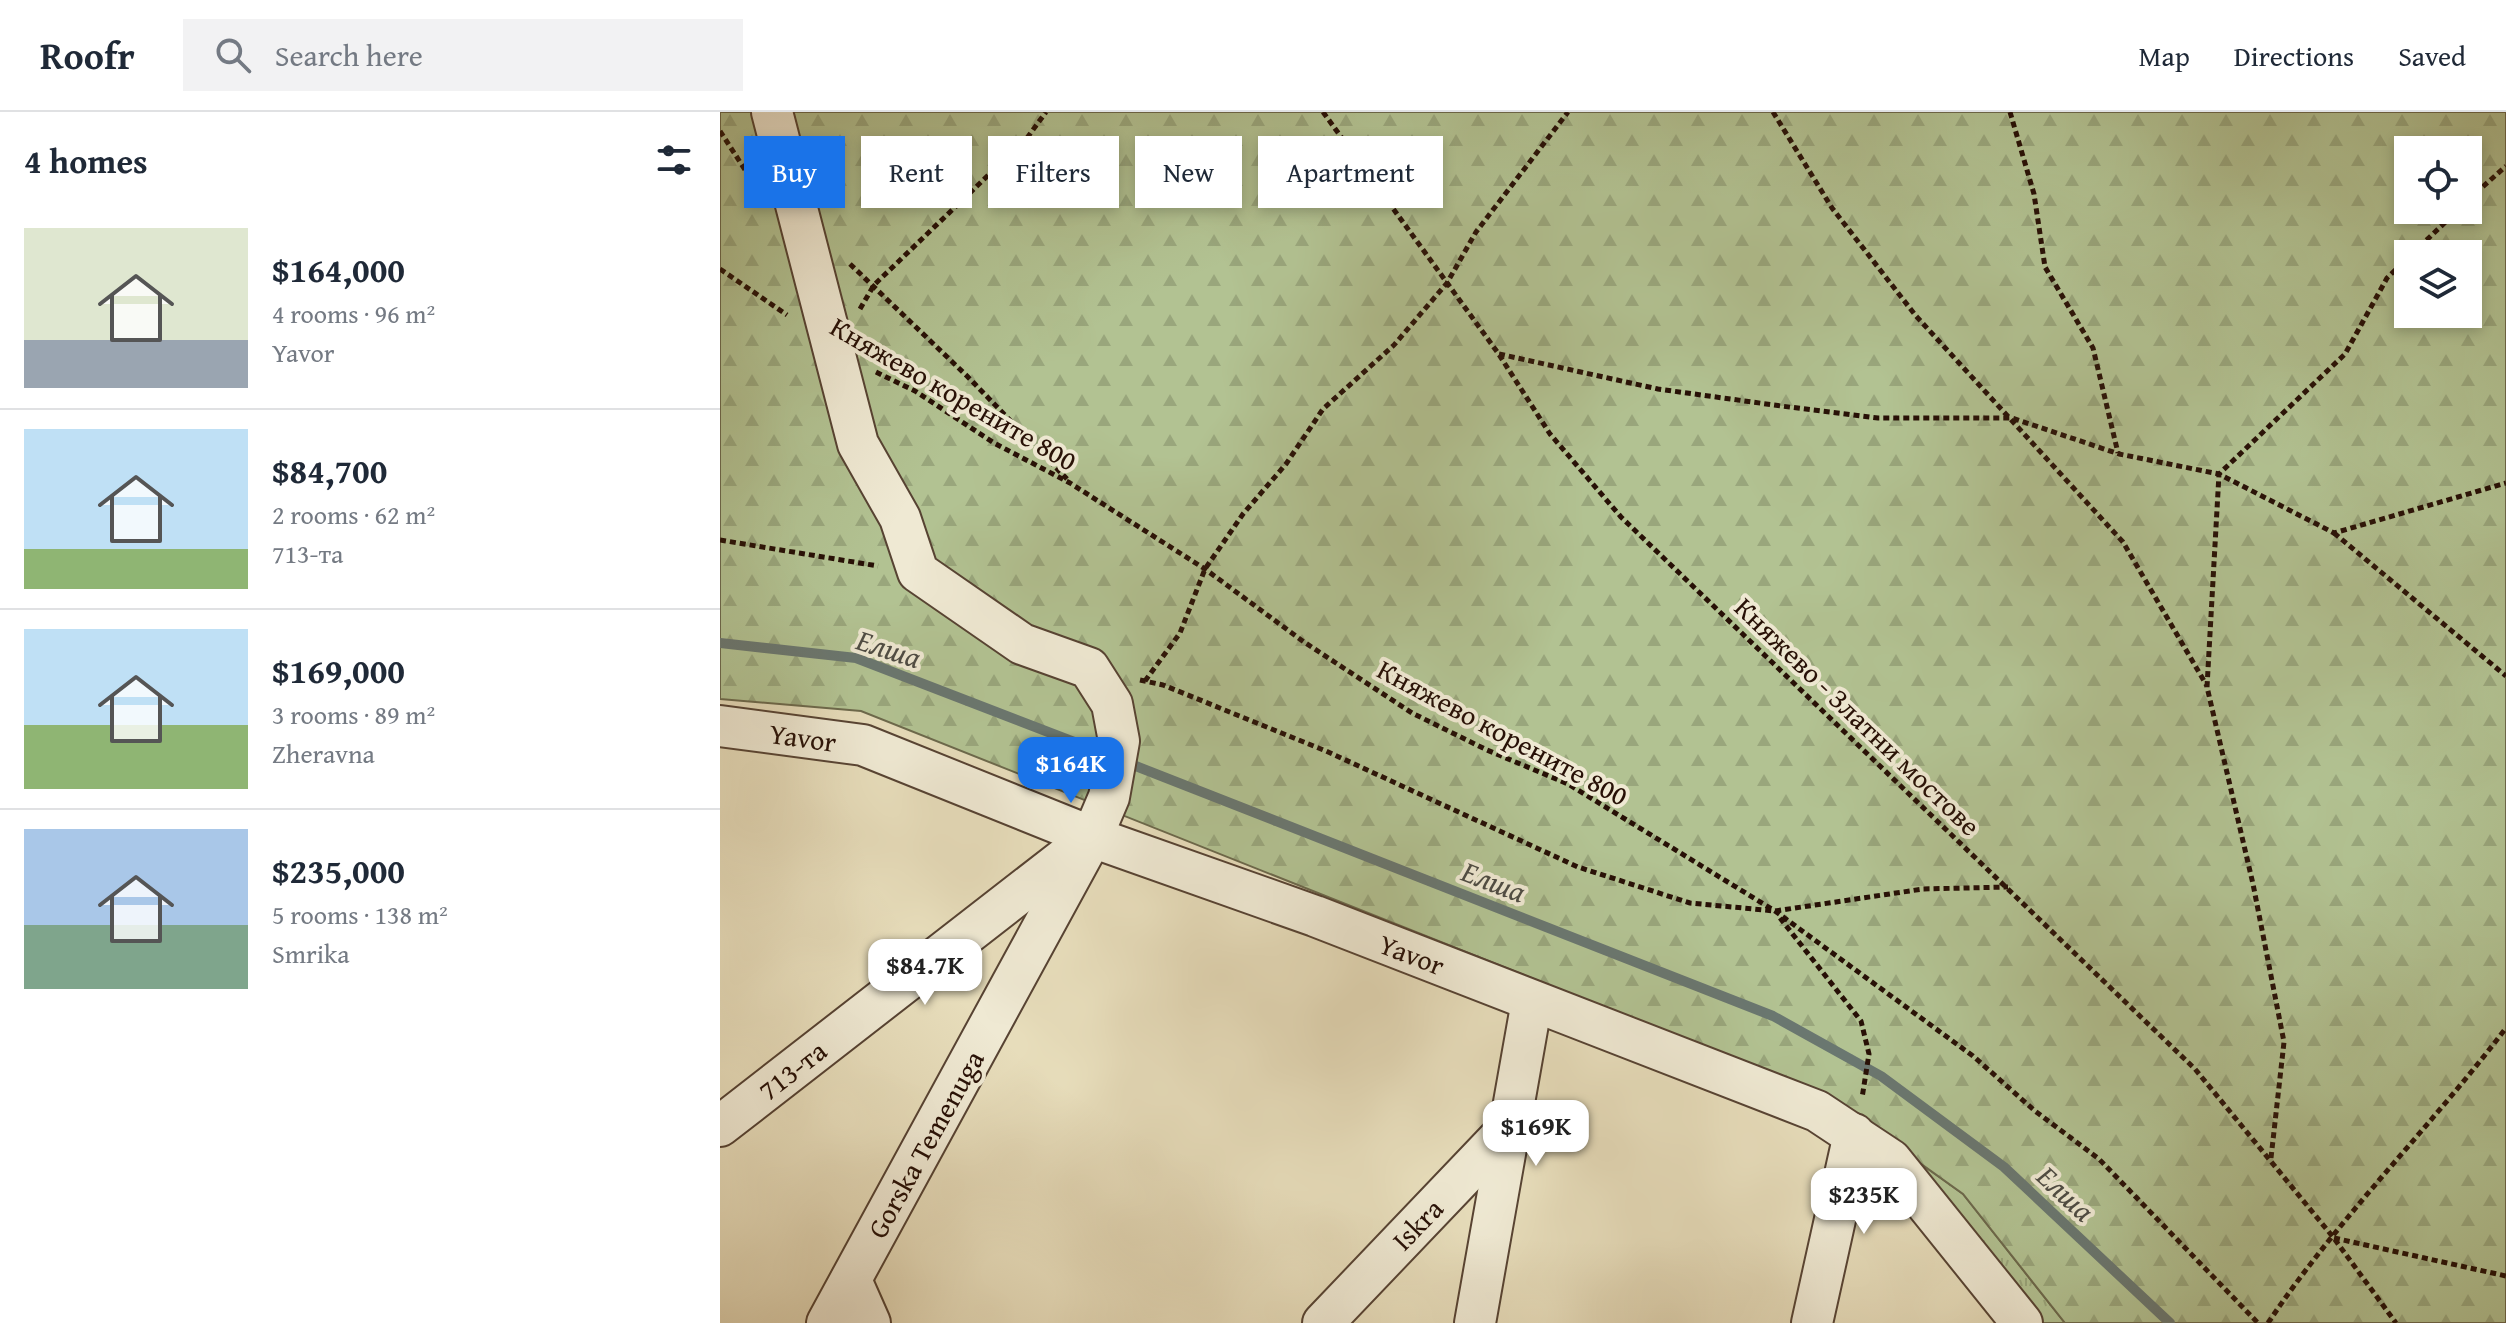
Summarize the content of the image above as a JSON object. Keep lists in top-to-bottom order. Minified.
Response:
{"streets":{"street":["Yavor","713-та","Gorska Temenuga","Iskra"],"path":["Княжево корените 800","Княжево - Златни мостове"]},"crossings":[["Yavor","713-та"],["Yavor","Gorska Temenuga"],["713-та","Gorska Temenuga"]],"water":["Елша"],"page":{"header":"Roofr","search":"Search here","nav":["Map","Directions","Saved"],"heading":"4 homes","chip":["Buy","Rent","Filters","New","Apartment"],"list":[{"name":"$164,000","note":"4 rooms · 96 m² · Yavor"},{"name":"$84,700","note":"2 rooms · 62 m² · 713-та"},{"name":"$169,000","note":"3 rooms · 89 m² · Zheravna"},{"name":"$235,000","note":"5 rooms · 138 m² · Smrika"}],"price":["$164K","$84.7K","$169K","$235K"]}}
